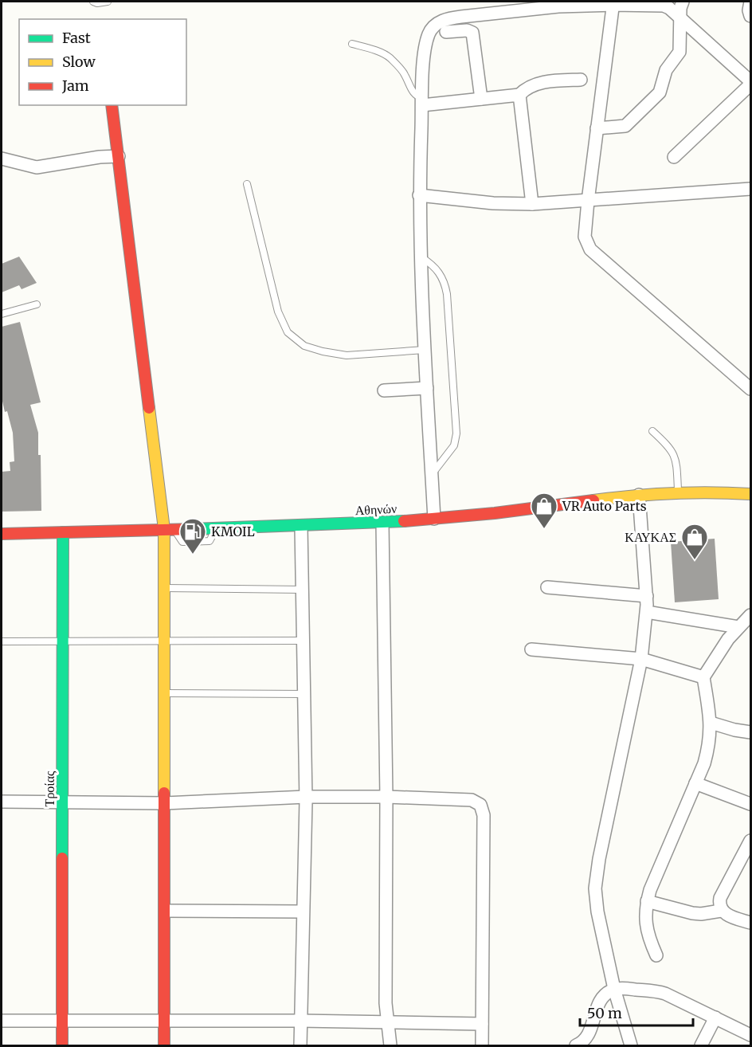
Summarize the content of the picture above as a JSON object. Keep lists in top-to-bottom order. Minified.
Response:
{"streets":{"street":["Αθηνών","Τροίας"]},"crossings":[["Αθηνών","Τροίας"]],"places":{"shop":["VR Auto Parts","ΚΑΥΚΑΣ"],"fuel station":["KMOIL"]},"legend":["Fast","Slow","Jam"],"scale_bar":"50 m"}
